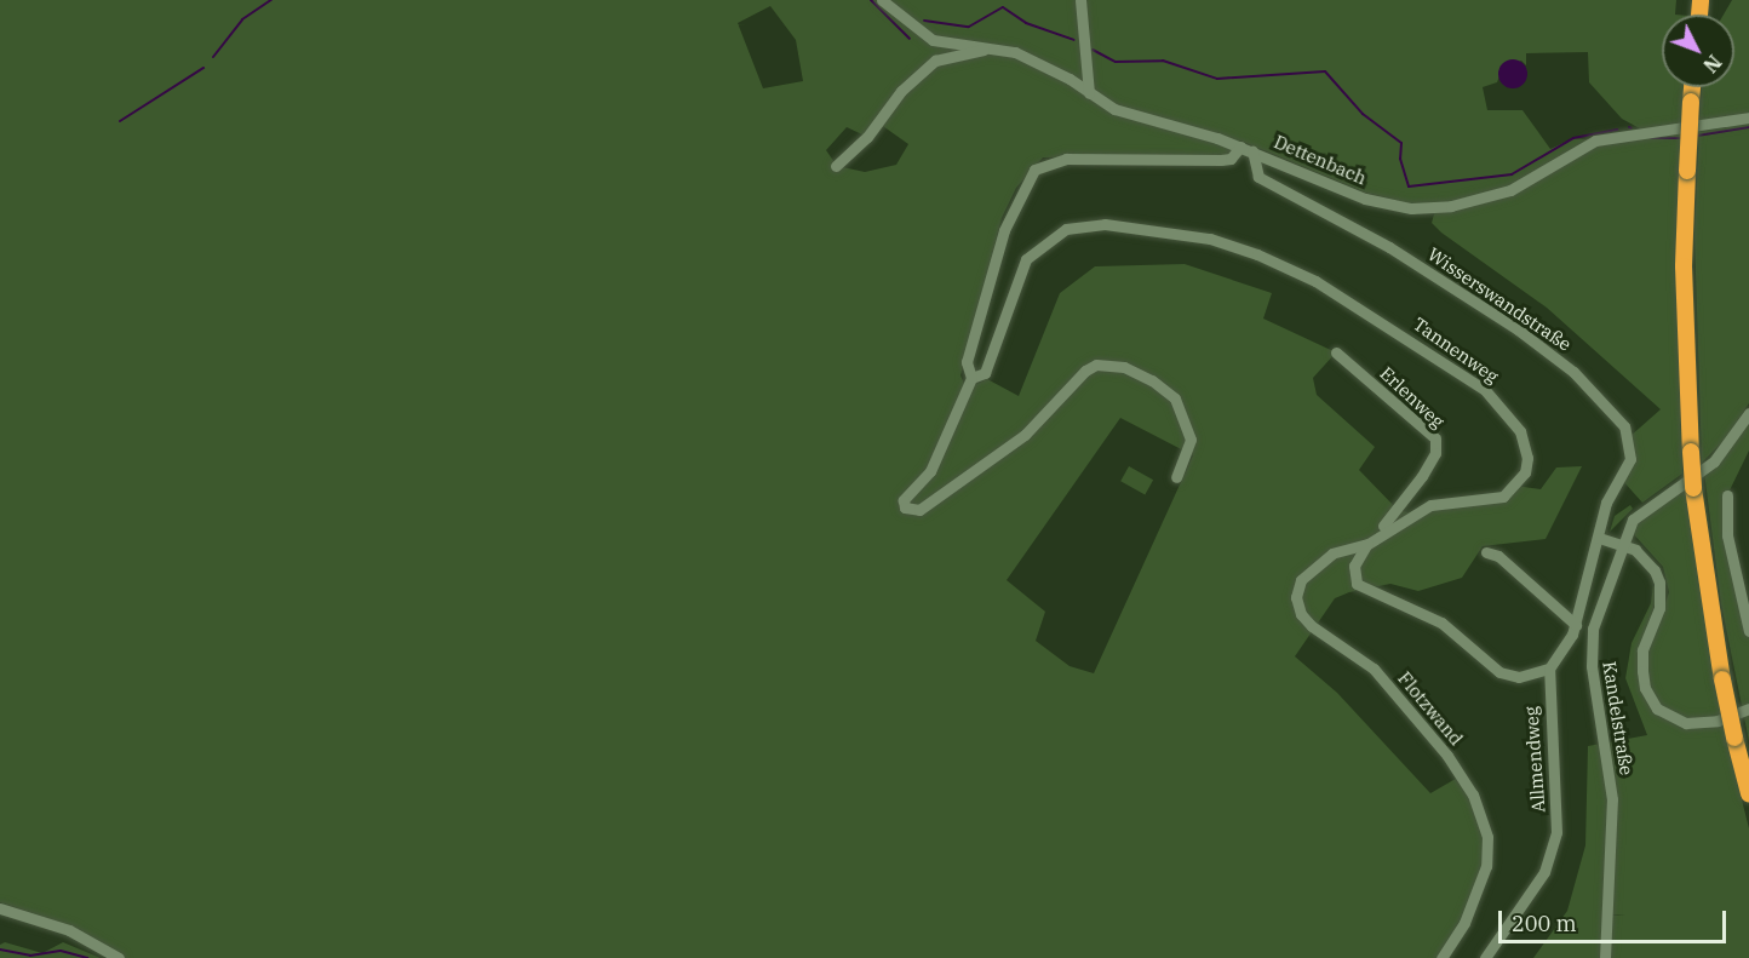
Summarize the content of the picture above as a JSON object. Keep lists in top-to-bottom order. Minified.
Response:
{"streets":{"street":["Dettenbach","Wisserswandstraße","Tannenweg","Erlenweg","Flotzwand","Kandelstraße","Allmendweg"]},"crossings":[["Dettenbach","Wisserswandstraße"],["Tannenweg","Erlenweg"],["Tannenweg","Flotzwand"],["Erlenweg","Flotzwand"]],"scale_bar":"200 m","north":"bottom right"}
